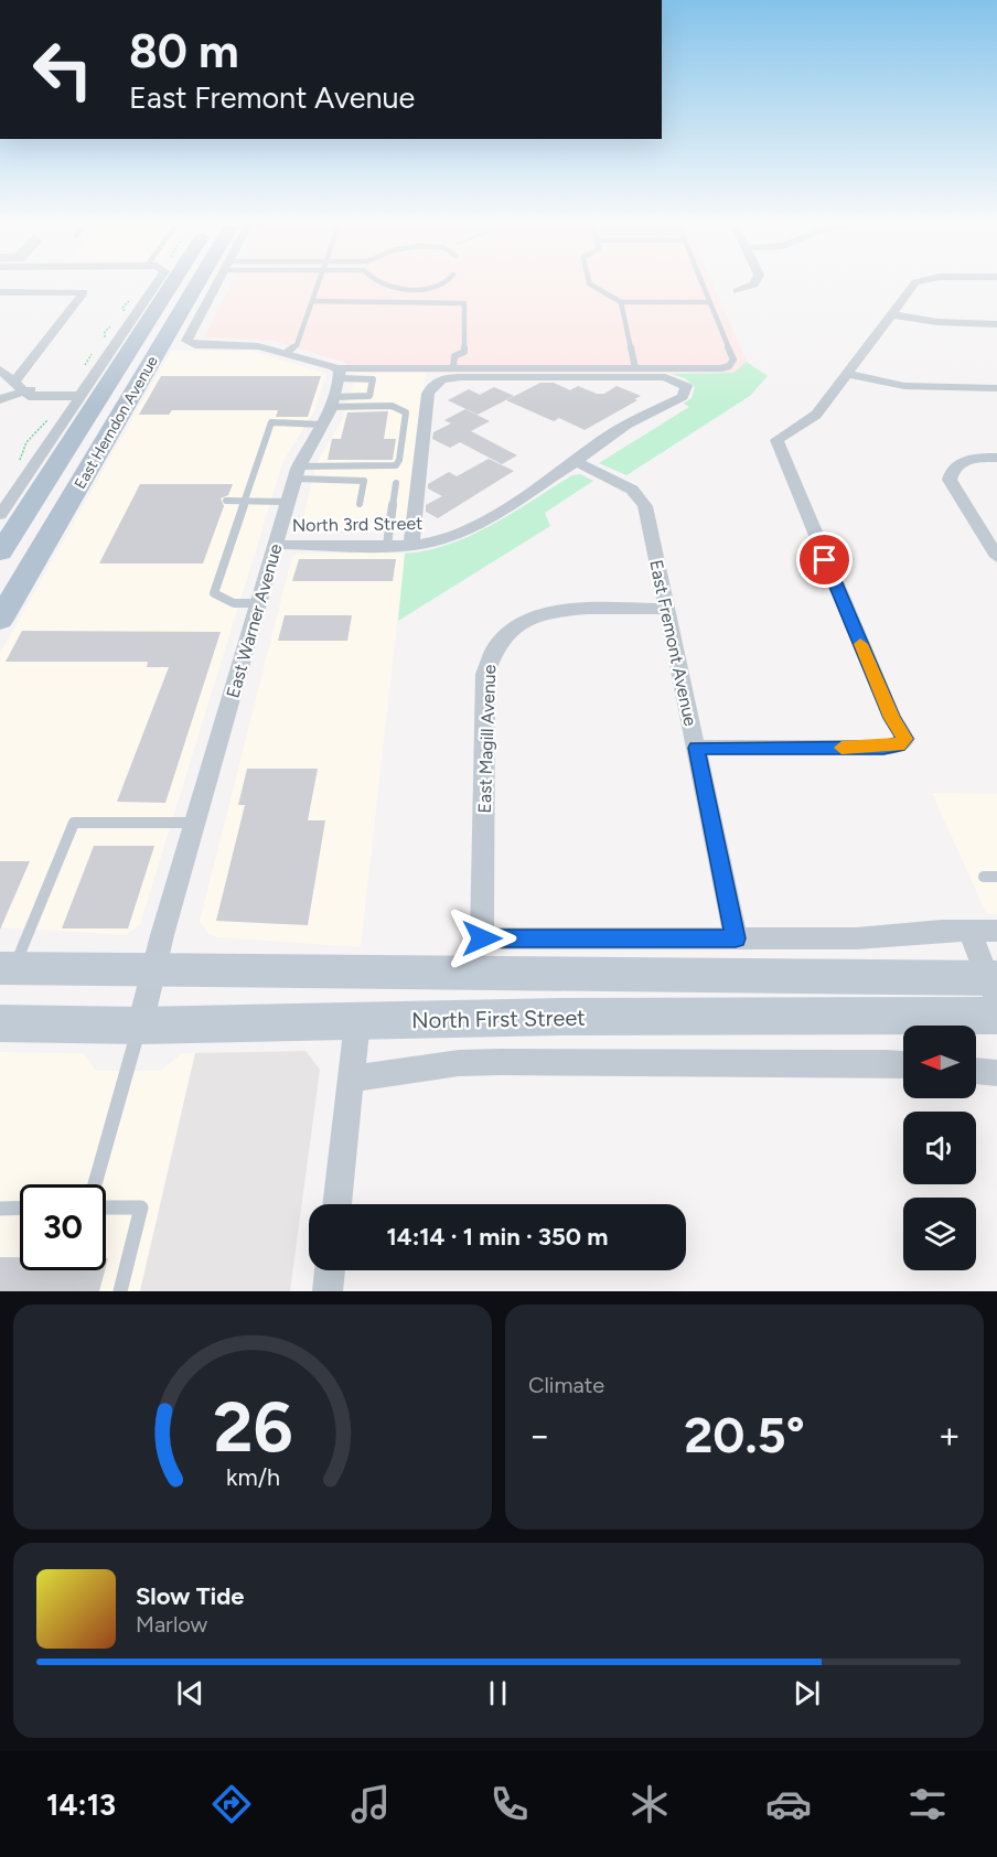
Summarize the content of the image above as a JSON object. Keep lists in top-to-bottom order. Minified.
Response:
{"streets":{"main road":["East Herndon Avenue","North First Street"],"street":["North 3rd Street","East Warner Avenue","East Fremont Avenue","East Magill Avenue"]},"crossings":[["North 3rd Street","East Warner Avenue"],["North 3rd Street","East Fremont Avenue"],["East Warner Avenue","North First Street"],["East Fremont Avenue","East Magill Avenue"]],"north":"left","page":{"turn":["80 m","East Fremont Avenue"],"limit":"30","trip":"14:14 · 1 min · 350 m","tile":"Climate","heat":["−","20.5°","+"],"song":["Slow Tide","Marlow"],"tabs":"14:13","gauge":["26","km/h"]}}
